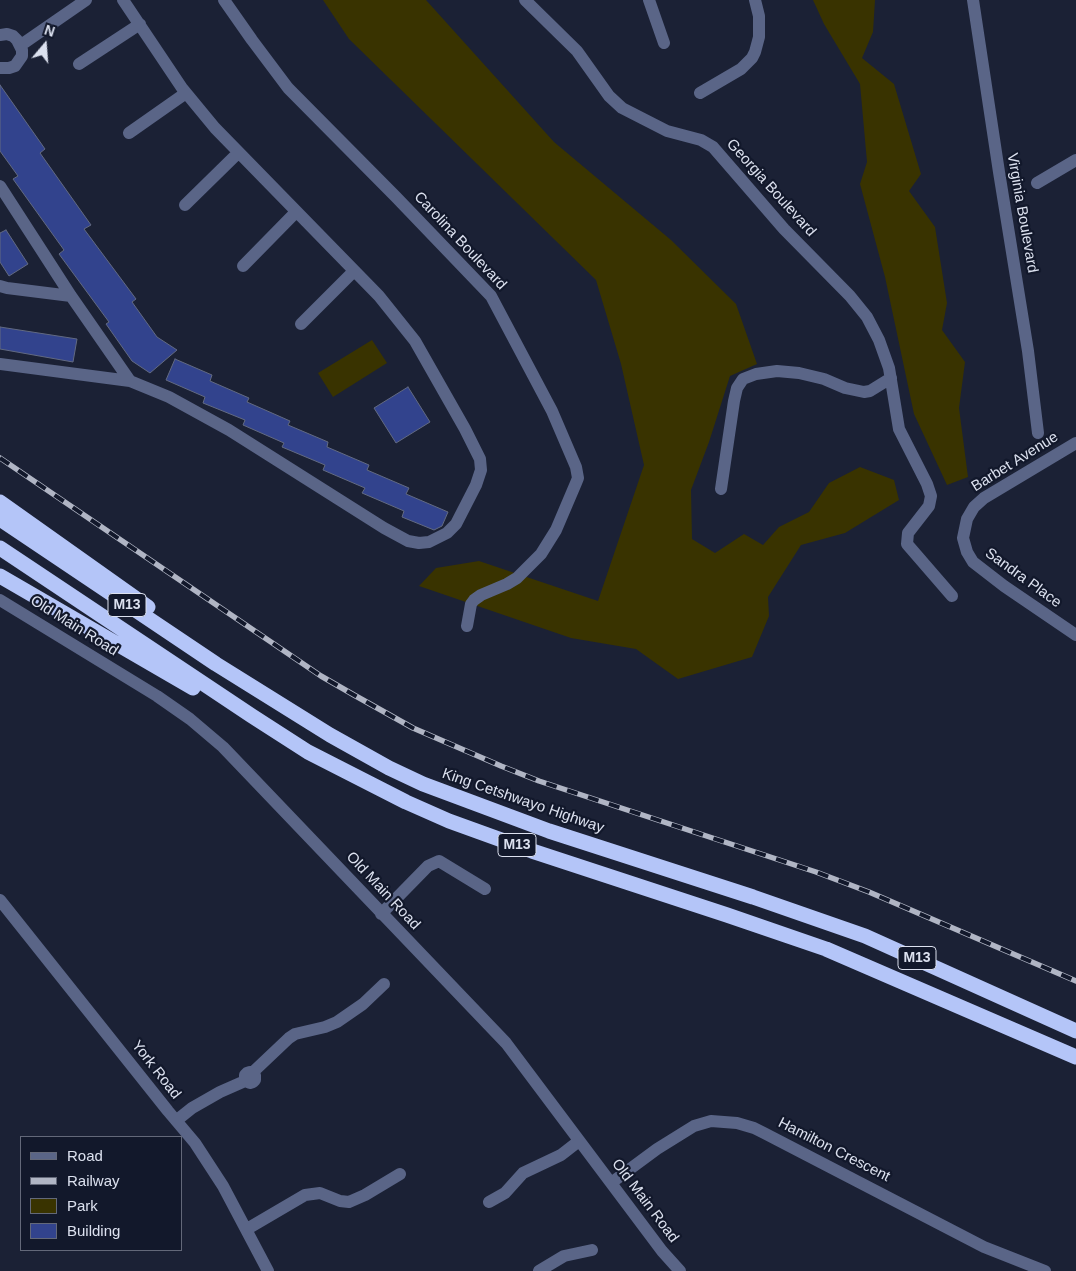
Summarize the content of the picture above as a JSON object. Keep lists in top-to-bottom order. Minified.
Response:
{"streets":{"highway":["M13","King Cetshwayo Highway"],"street":["Georgia Boulevard","Virginia Boulevard","Carolina Boulevard","Barbet Avenue","Sandra Place","Old Main Road","York Road","Hamilton Crescent"]},"crossings":[["Barbet Avenue","Sandra Place"],["Old Main Road","Hamilton Crescent"]],"legend":["Road","Railway","Park","Building"],"north":"top"}
